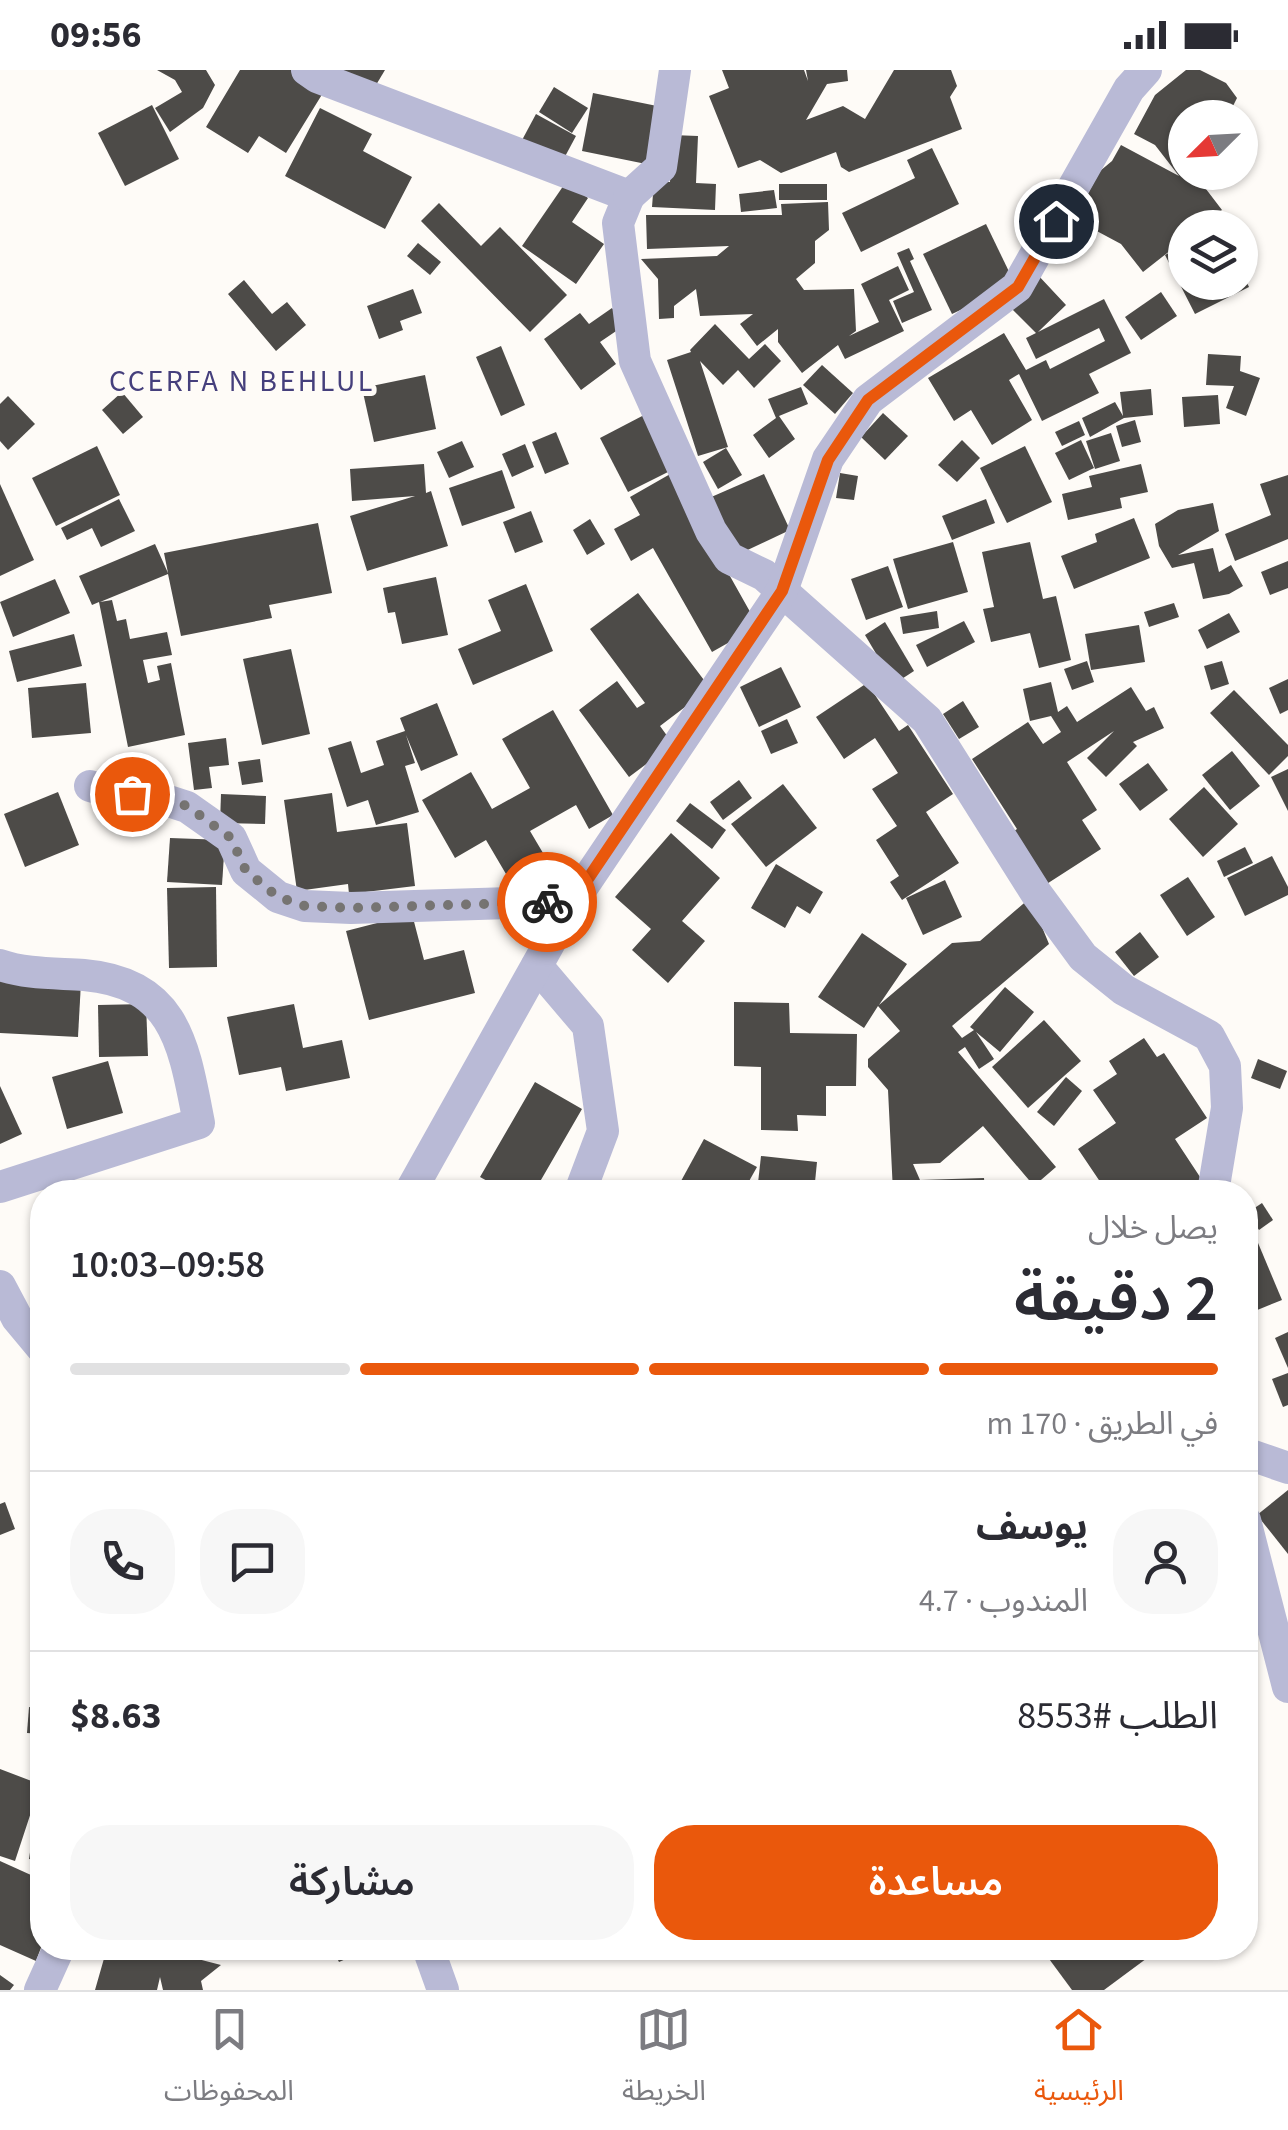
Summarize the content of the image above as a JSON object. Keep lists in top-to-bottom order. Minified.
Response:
{"districts":["CCERFA N BEHLUL"],"north":"bottom left","page":{"status":"09:56","heading":["2 دقيقة","يصل خلال","09:58–10:03"],"panel":["يوسف","المندوب · 4.7","الطلب #8553","$8.63"],"bar":"في الطريق · 170 m","buttons":["مساعدة","مشاركة"],"tabs":["الرئيسية","الخريطة","المحفوظات"]}}
